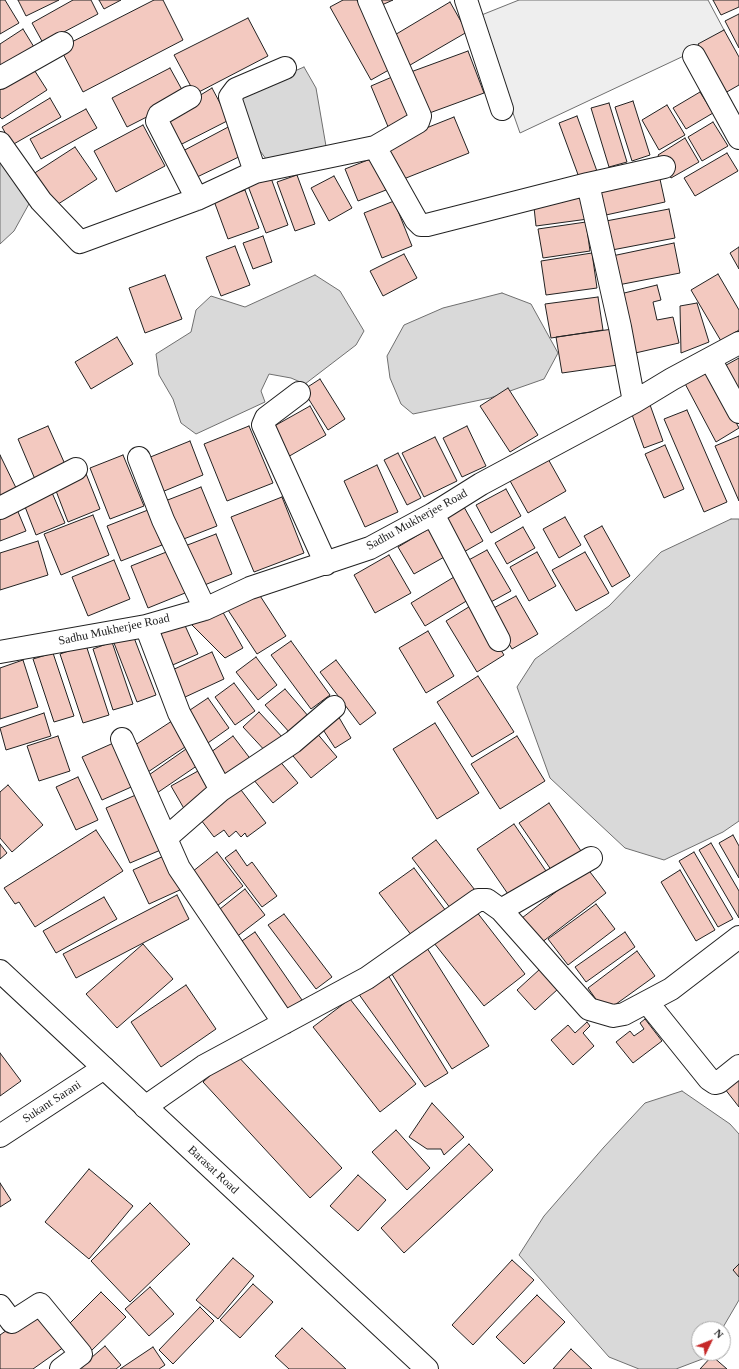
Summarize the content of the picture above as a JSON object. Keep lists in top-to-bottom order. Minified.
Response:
{"streets":{"street":["Sadhu Mukherjee Road","Sukant Sarani","Barasat Road"]},"crossings":[["Sukant Sarani","Barasat Road"]],"north":"top right"}
